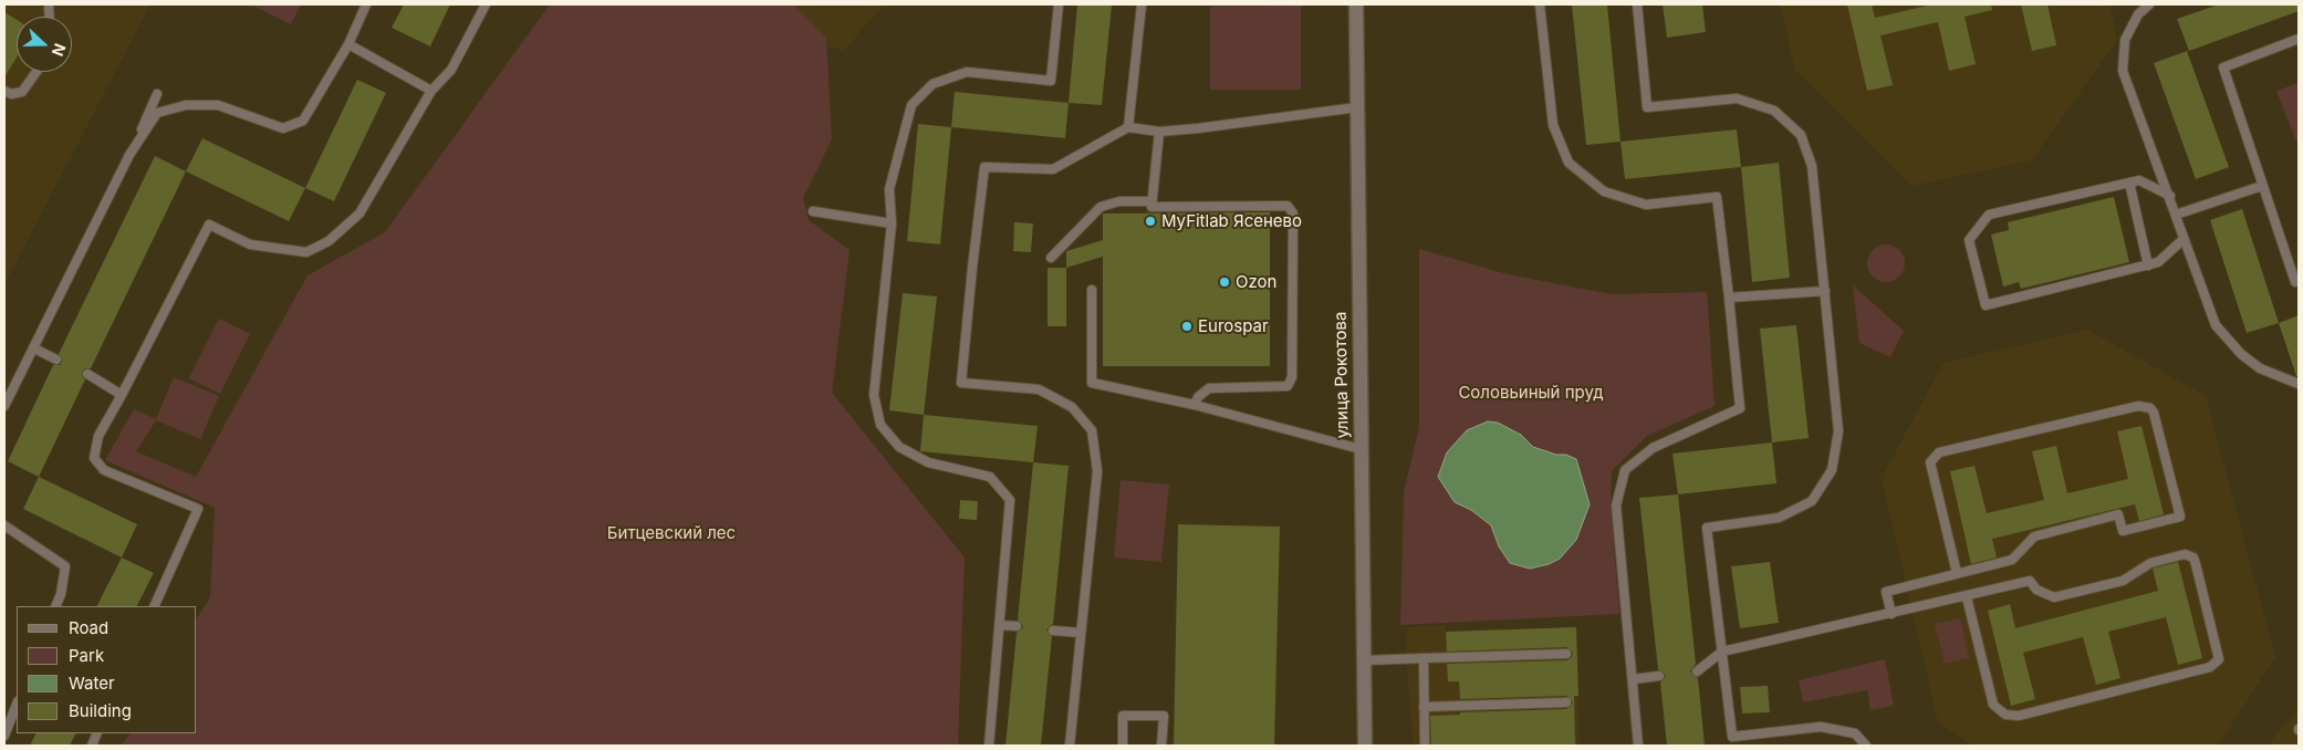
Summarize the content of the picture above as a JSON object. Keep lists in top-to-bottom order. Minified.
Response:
{"streets":{"street":["улица Рокотова"]},"parks":["Соловьиный пруд","Битцевский лес"],"places":["MyFitlab Ясенево","Ozon","Eurospar"],"legend":["Road","Park","Water","Building"],"north":"right"}
